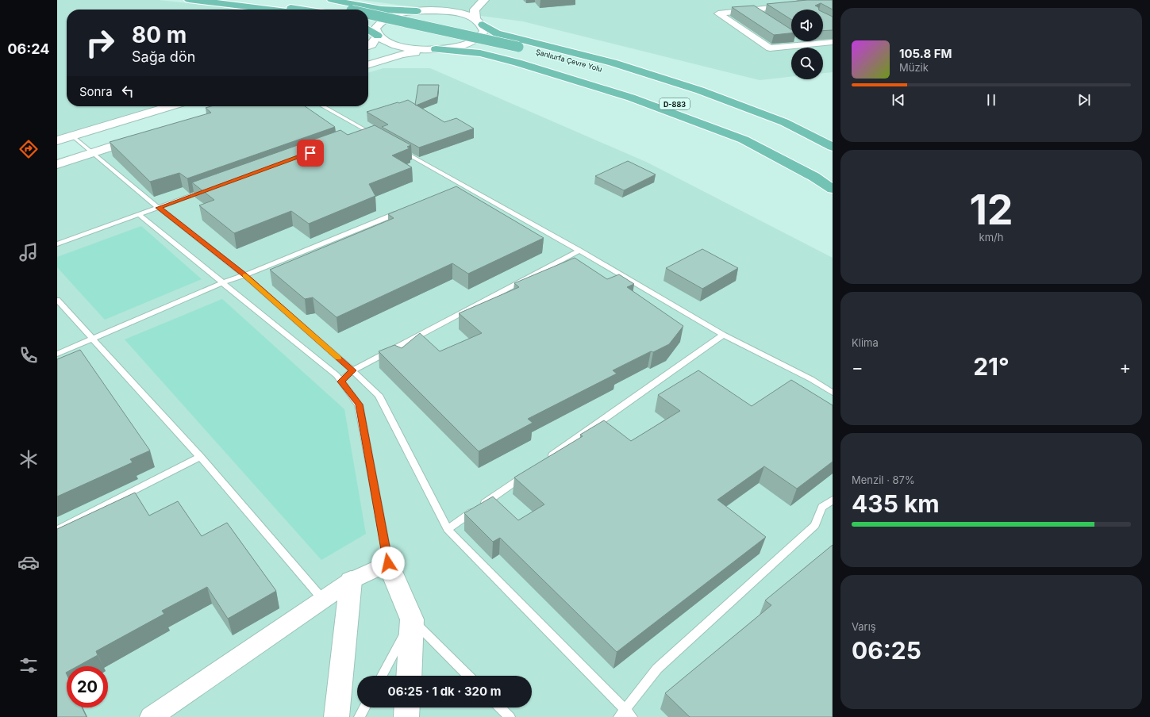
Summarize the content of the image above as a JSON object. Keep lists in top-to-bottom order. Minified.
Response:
{"streets":{"highway":["Şanlıurfa Çevre Yolu","D-883"]},"page":{"tabs":"06:24","turn":["80 m","Sağa dön"],"song":["105.8 FM","Müzik"],"then":"Sonra","tile":[["12","km/h"],"Klima",["Menzil · 87%","435 km"],["Varış","06:25"]],"heat":["−","21°","+"],"limit":"20","trip":"06:25 · 1 dk · 320 m"}}
